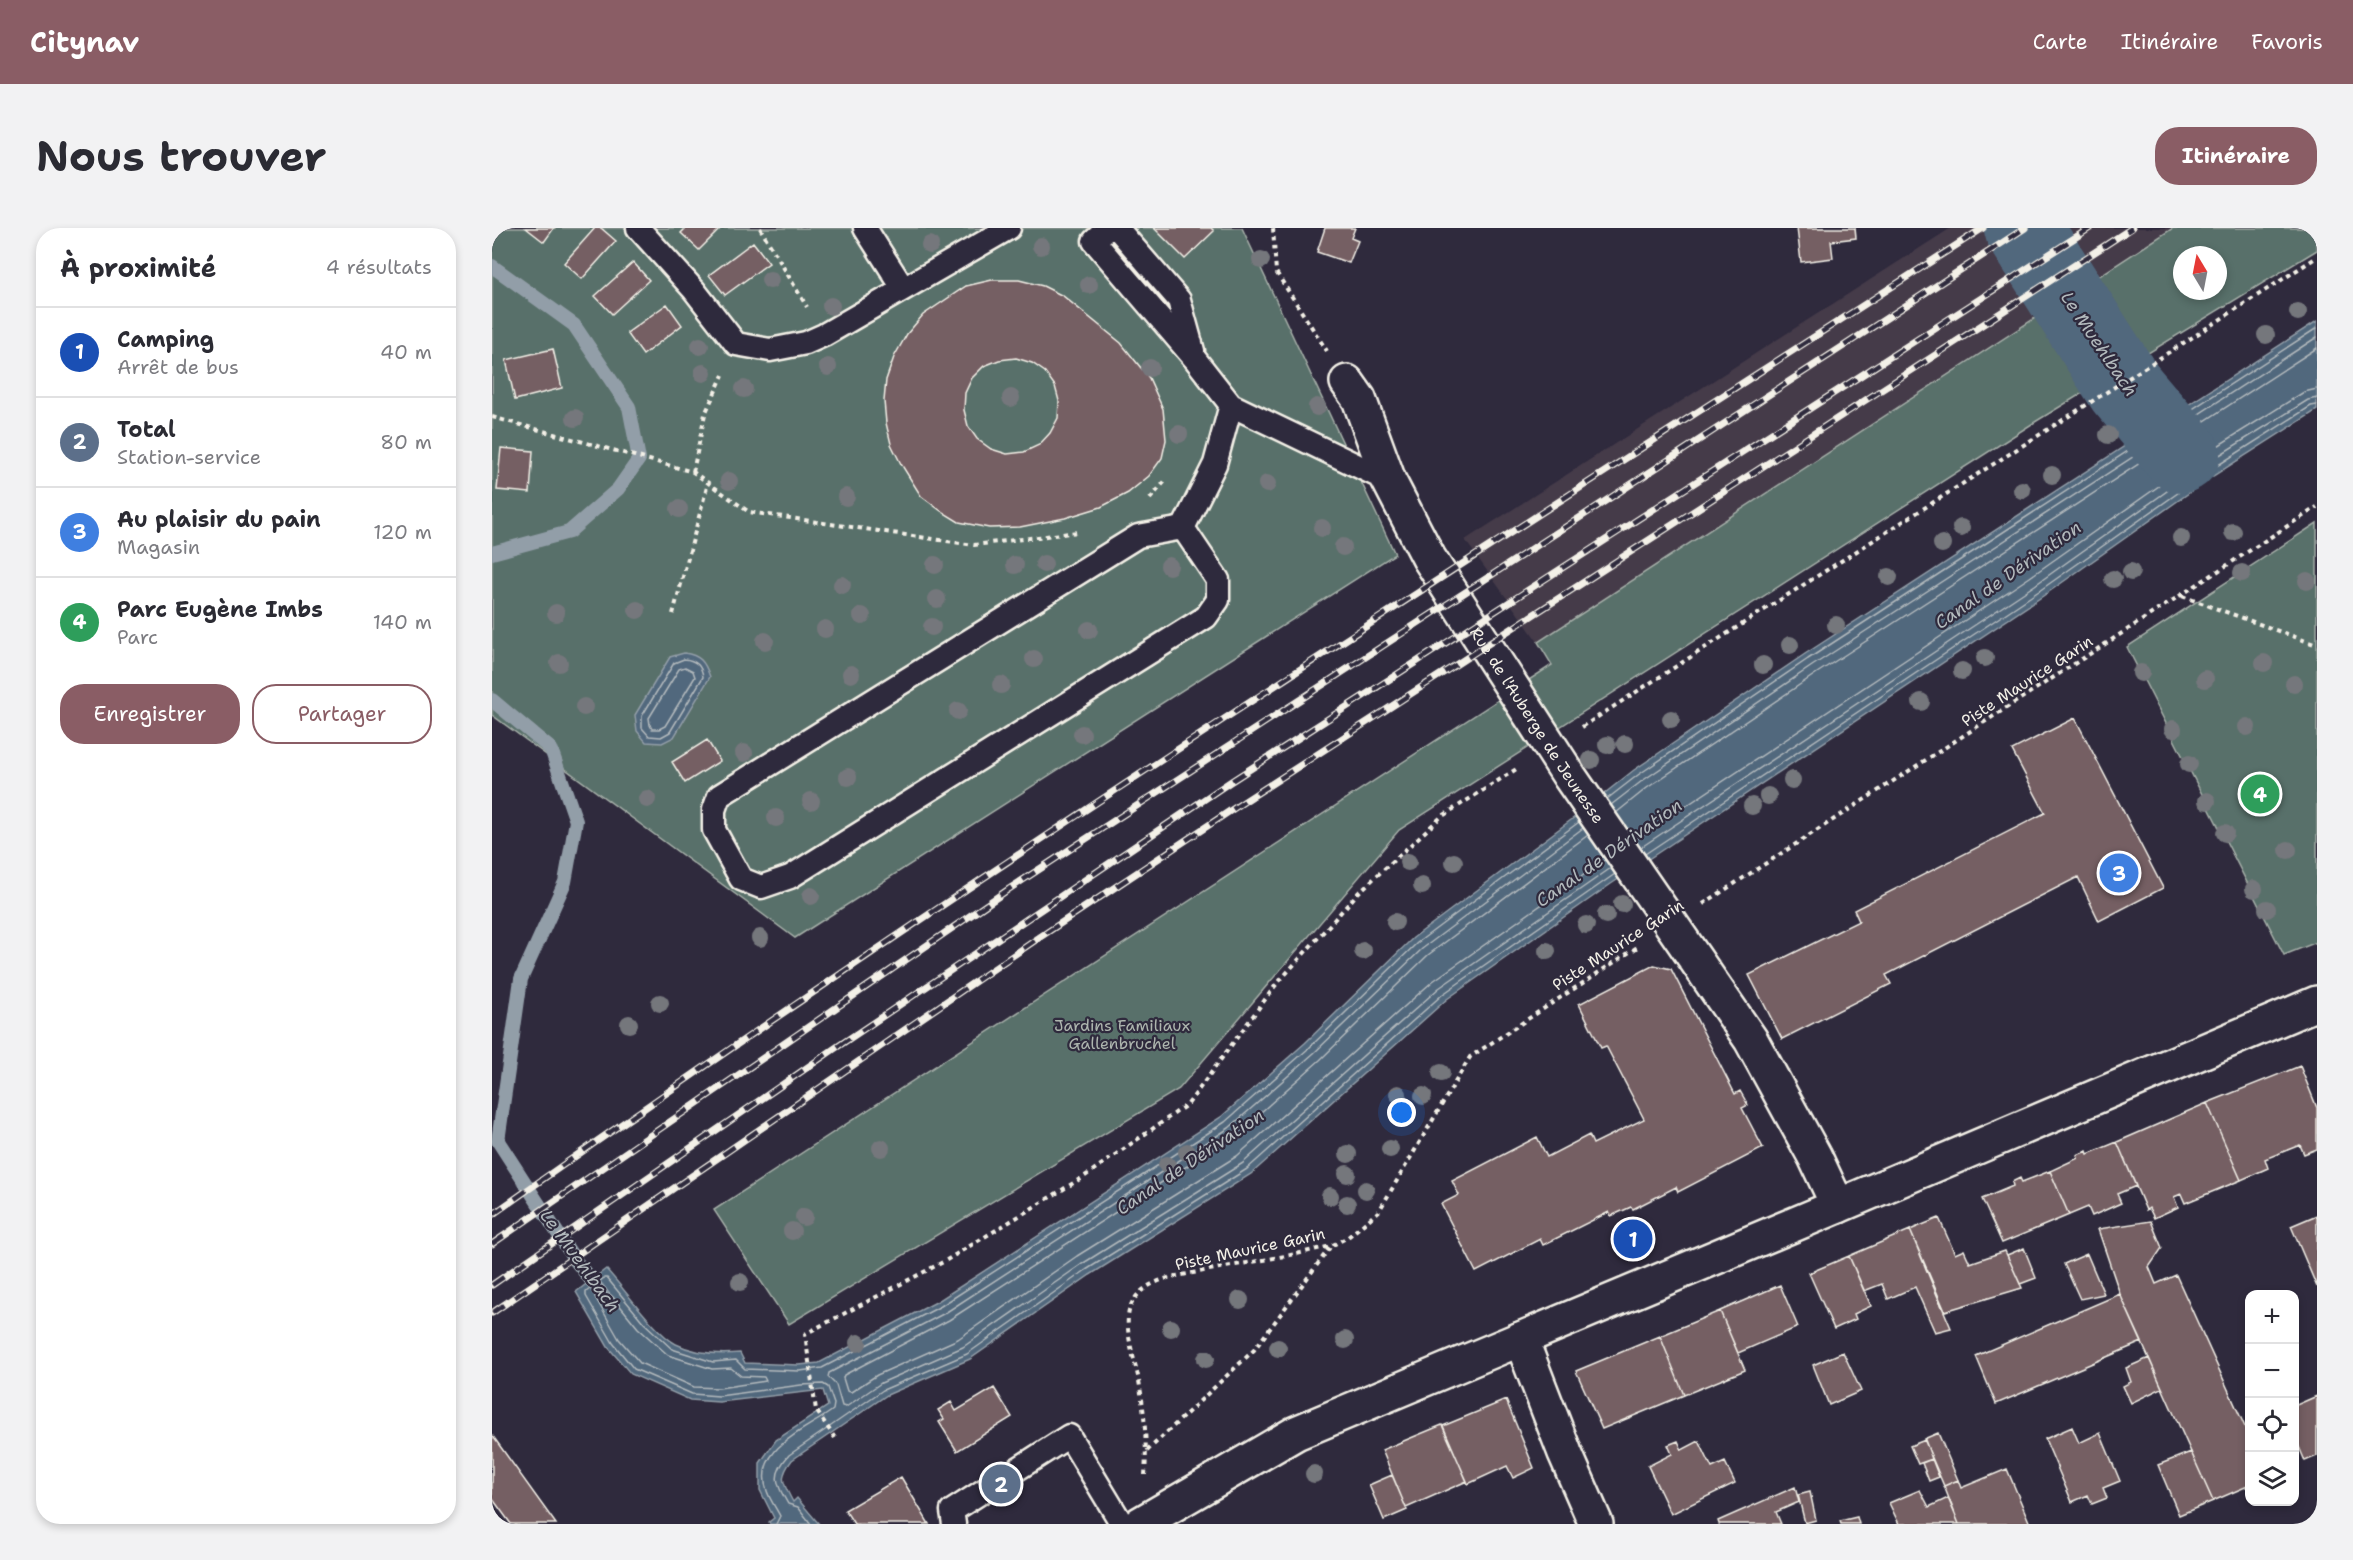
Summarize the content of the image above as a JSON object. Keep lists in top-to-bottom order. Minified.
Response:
{"streets":{"main road":["Rue de l'Auberge de Jeunesse"],"path":["Piste Maurice Garin"]},"crossings":[["Piste Maurice Garin","Rue de l'Auberge de Jeunesse"]],"water":["Le Muehlbach","Canal de Dérivation"],"parks":["Jardins Familiaux Gallenbruchel"],"north":"top","page":{"header":"Citynav","nav":["Carte","Itinéraire","Favoris"],"buttons":["Itinéraire",["Enregistrer","Partager"]],"title":"Nous trouver","heading":["À proximité","4 résultats"],"list":[{"mark":"1","name":"Camping","note":"Arrêt de bus","value":"40 m"},{"mark":"2","name":"Total","note":"Station-service","value":"80 m"},{"mark":"3","name":"Au plaisir du pain","note":"Magasin","value":"120 m"},{"mark":"4","name":"Parc Eugène Imbs","note":"Parc","value":"140 m"}],"pins":["4","3","1","2"],"map_buttons":["+","−"]}}
